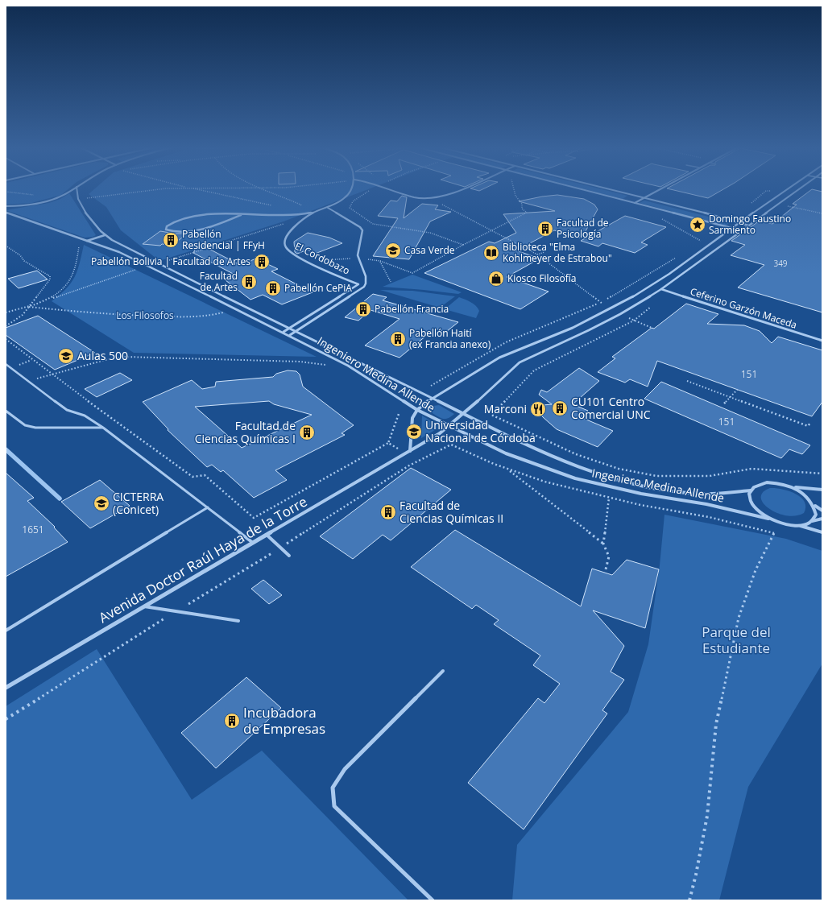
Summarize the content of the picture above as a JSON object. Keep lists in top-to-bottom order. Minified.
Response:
{"streets":{"street":["El Cordobazo","Ceferino Garzón Maceda","Ingeniero Medina Allende","Avenida Doctor Raúl Haya de la Torre"]},"crossings":[["El Cordobazo","Ingeniero Medina Allende"],["Ceferino Garzón Maceda","Avenida Doctor Raúl Haya de la Torre"],["Ingeniero Medina Allende","Avenida Doctor Raúl Haya de la Torre"]],"parks":["Los Filosofos","Parque del Estudiante"],"places":{"place":["Domingo Faustino Sarmiento"],"building":["Facultad de Psicología","Pabellón Residencial | FFyH","Pabellón Bolivia | Facultad de Artes","Facultad de Artes","Pabellón CePiA","Pabellón Francia","Pabellón Haití (ex Francia anexo)","CU101 Centro Comercial UNC","Facultad de Ciencias Químicas I","Facultad de Ciencias Químicas II","Incubadora de Empresas"],"school or university":["Casa Verde","Aulas 500","Universidad Nacional de Córdoba","CICTERRA (Conicet)"],"library":["Biblioteca \"Elma Kohlmeyer de Estrabou\""],"shop":["Kiosco Filosofía"],"restaurant":["Marconi"]},"house_numbers":["349","151","151","1651"]}
